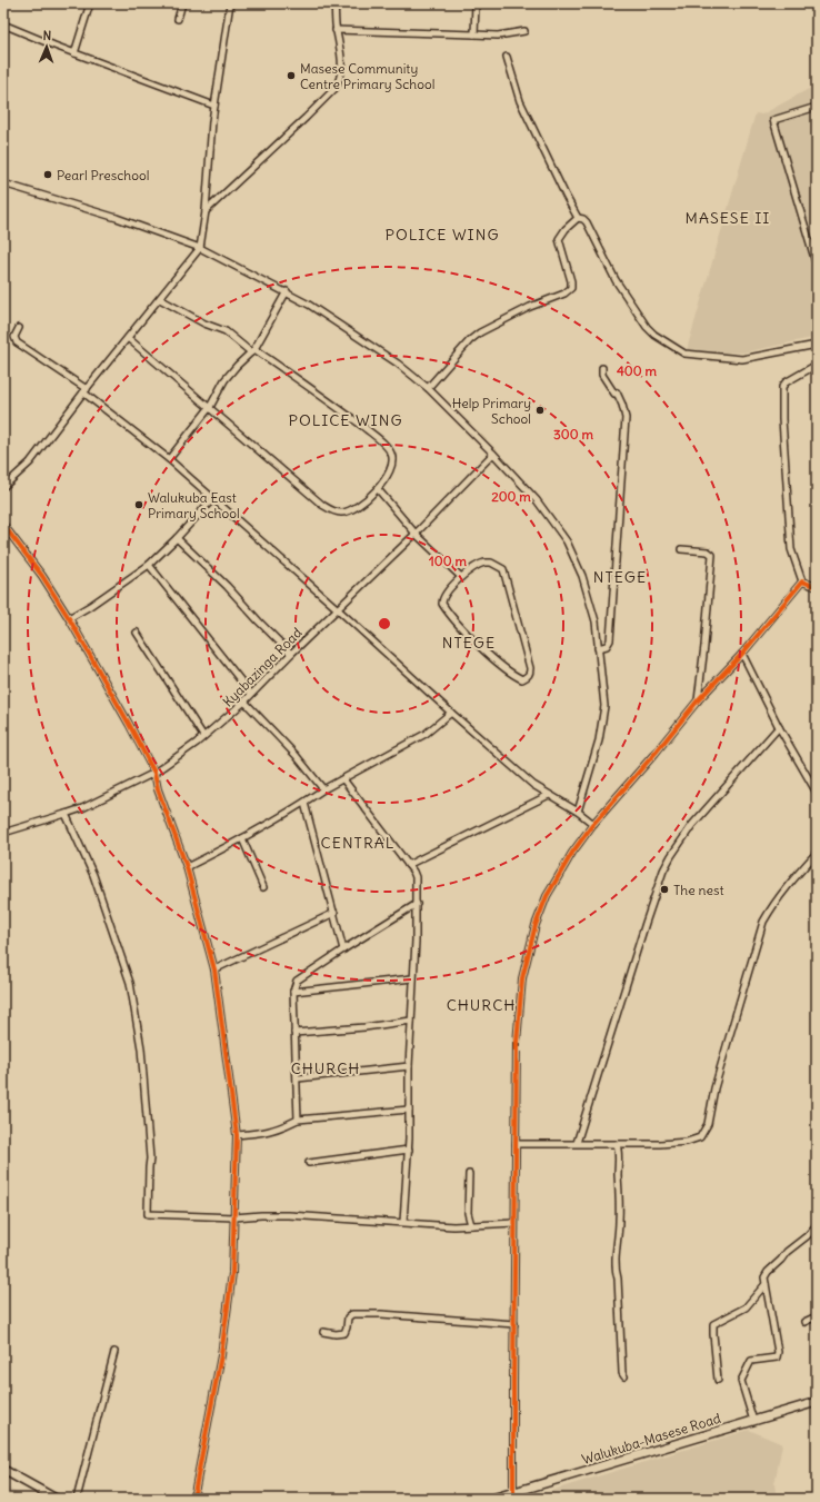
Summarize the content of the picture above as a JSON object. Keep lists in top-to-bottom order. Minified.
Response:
{"streets":{"street":["Kyabazinga Road","Walukuba-Masese Road"]},"districts":["MASESE II","POLICE WING","POLICE WING","NTEGE","NTEGE","CENTRAL","CHURCH","CHURCH"],"places":["Masese Community Centre Primary School","Pearl Preschool","Help Primary School","Walukuba East Primary School","The nest"],"north":"top","rings":["400 m","300 m","200 m","100 m"]}
